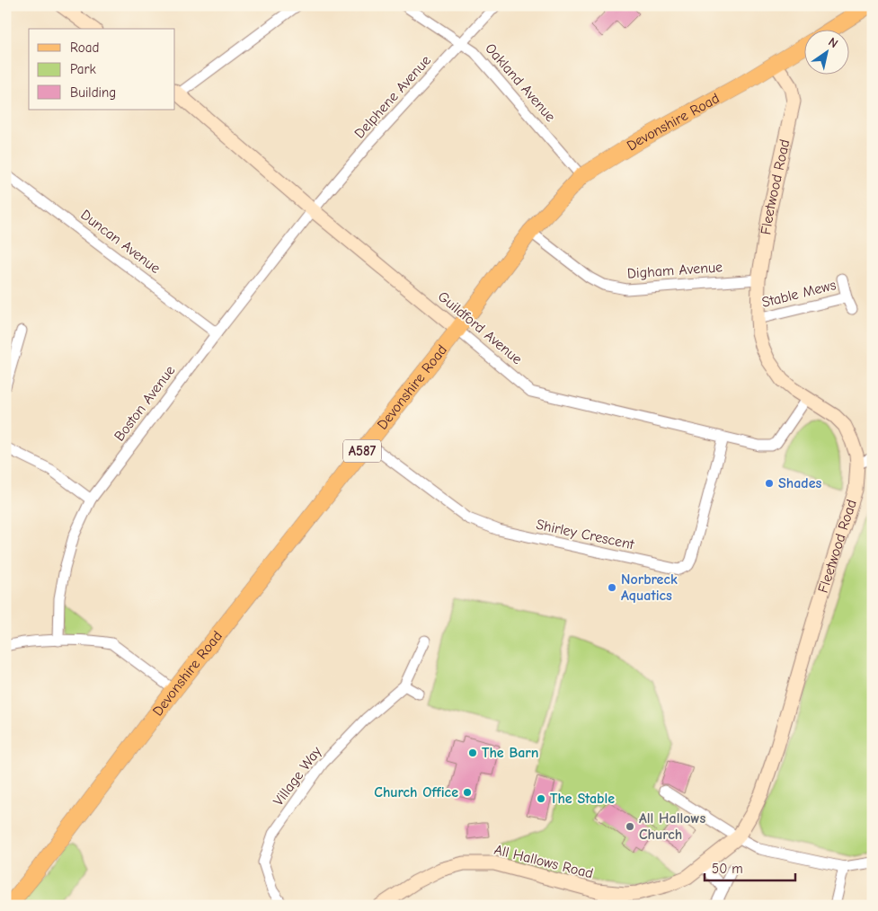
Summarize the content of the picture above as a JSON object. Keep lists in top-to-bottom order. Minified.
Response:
{"streets":{"main road":["Devonshire Road","A587"],"street":["Oakland Avenue","Delphene Avenue","Fleetwood Road","Duncan Avenue","Digham Avenue","Stable Mews","Guildford Avenue","Boston Avenue","Shirley Crescent","Village Way","All Hallows Road"]},"crossings":[["Oakland Avenue","Delphene Avenue"],["Oakland Avenue","Devonshire Road"],["Delphene Avenue","Guildford Avenue"],["Delphene Avenue","Boston Avenue"],["Devonshire Road","Fleetwood Road"],["Devonshire Road","Digham Avenue"],["Devonshire Road","Guildford Avenue"],["Devonshire Road","A587"],["Devonshire Road","Shirley Crescent"],["Fleetwood Road","Digham Avenue"],["Fleetwood Road","Stable Mews"],["Fleetwood Road","Guildford Avenue"],["Fleetwood Road","A587"],["Fleetwood Road","All Hallows Road"],["Duncan Avenue","Boston Avenue"],["Guildford Avenue","Boston Avenue"],["Guildford Avenue","Shirley Crescent"]],"places":["Shades","Norbreck Aquatics","The Barn","Church Office","The Stable","All Hallows Church"],"legend":["Road","Park","Building"],"scale_bar":"50 m","north":"top right"}
